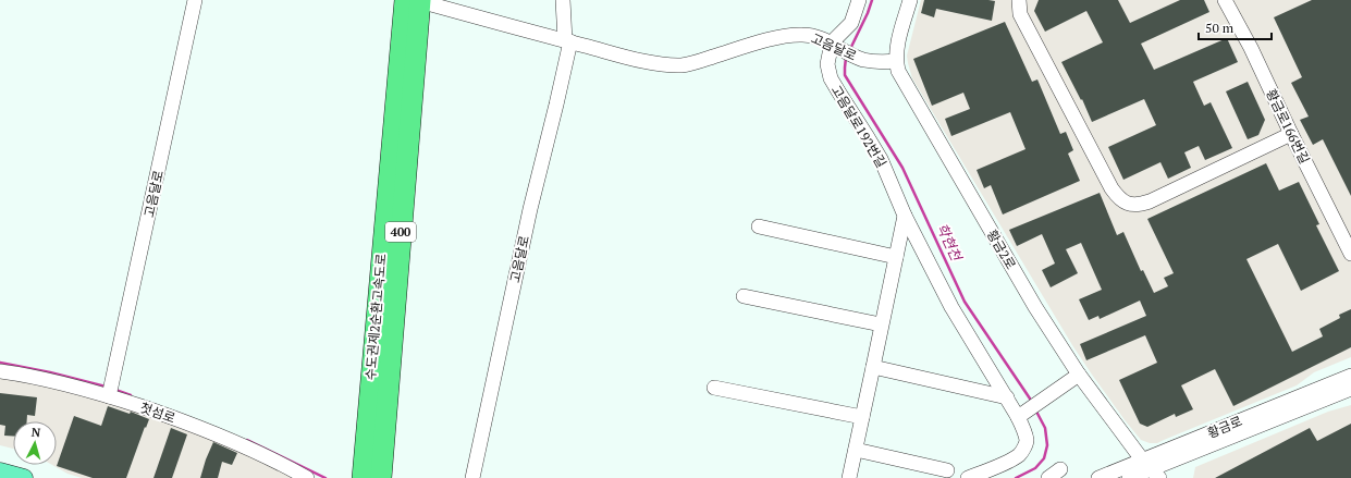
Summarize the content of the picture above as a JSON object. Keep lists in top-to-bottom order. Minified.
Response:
{"streets":{"highway":["400","수도권제2순환고속도로"],"street":["고음달로","고음달로192번길","황금로166번길","황금2로","첫섬로","황금로"]},"crossings":[["고음달로","고음달로192번길"],["고음달로","황금2로"],["고음달로","수도권제2순환고속도로"],["고음달로","첫섬로"],["황금2로","황금로"]],"water":["학현천"],"scale_bar":"50 m","north":"top"}
